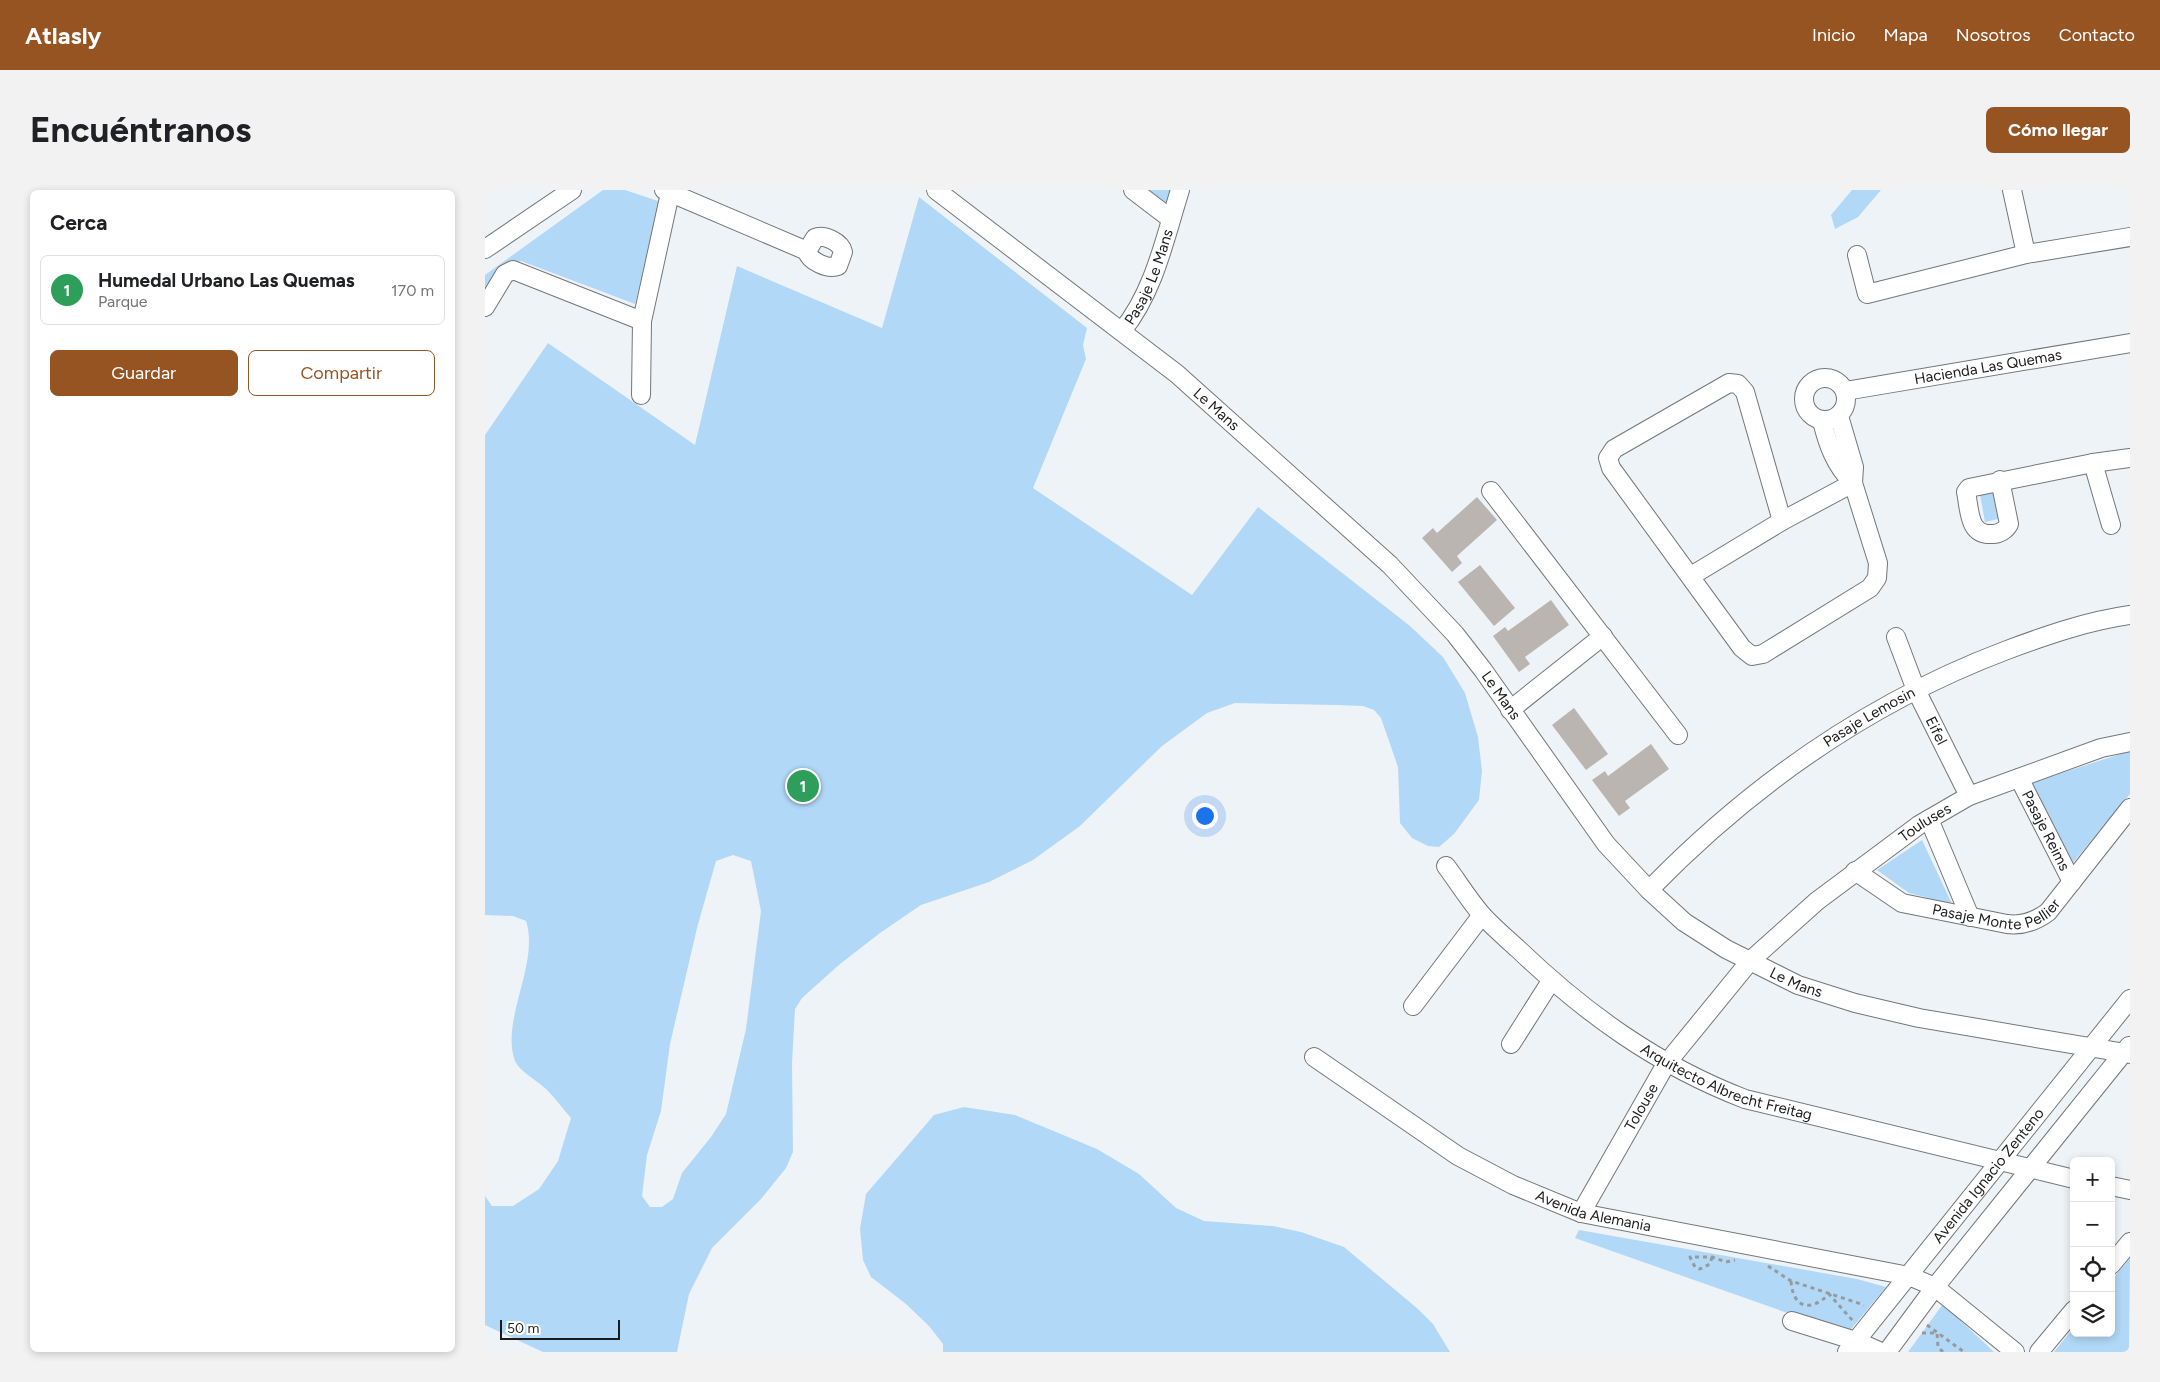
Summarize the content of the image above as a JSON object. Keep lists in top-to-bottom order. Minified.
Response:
{"streets":{"street":["Pasaje Le Mans","Hacienda Las Quemas","Le Mans","Pasaje Lemosin","Eifel","Touluses","Pasaje Reims","Pasaje Monte Pellier","Arquitecto Albrecht Freitag","Tolouse","Avenida Ignacio Zenteno","Avenida Alemania"]},"crossings":[["Pasaje Le Mans","Le Mans"],["Le Mans","Pasaje Lemosin"],["Le Mans","Touluses"],["Le Mans","Tolouse"],["Le Mans","Avenida Ignacio Zenteno"],["Pasaje Lemosin","Eifel"],["Eifel","Touluses"],["Touluses","Pasaje Reims"],["Touluses","Pasaje Monte Pellier"],["Touluses","Tolouse"],["Pasaje Reims","Pasaje Monte Pellier"],["Arquitecto Albrecht Freitag","Tolouse"],["Arquitecto Albrecht Freitag","Avenida Ignacio Zenteno"],["Tolouse","Avenida Alemania"],["Avenida Ignacio Zenteno","Avenida Alemania"]],"scale_bar":"50 m","page":{"header":"Atlasly","nav":["Inicio","Mapa","Nosotros","Contacto"],"buttons":["Cómo llegar",["Guardar","Compartir"]],"title":"Encuéntranos","heading":"Cerca","list":[{"mark":"1","name":"Humedal Urbano Las Quemas","note":"Parque","value":"170 m"}],"pins":"1","map_buttons":["+","−"],"scale":"50 m"}}
